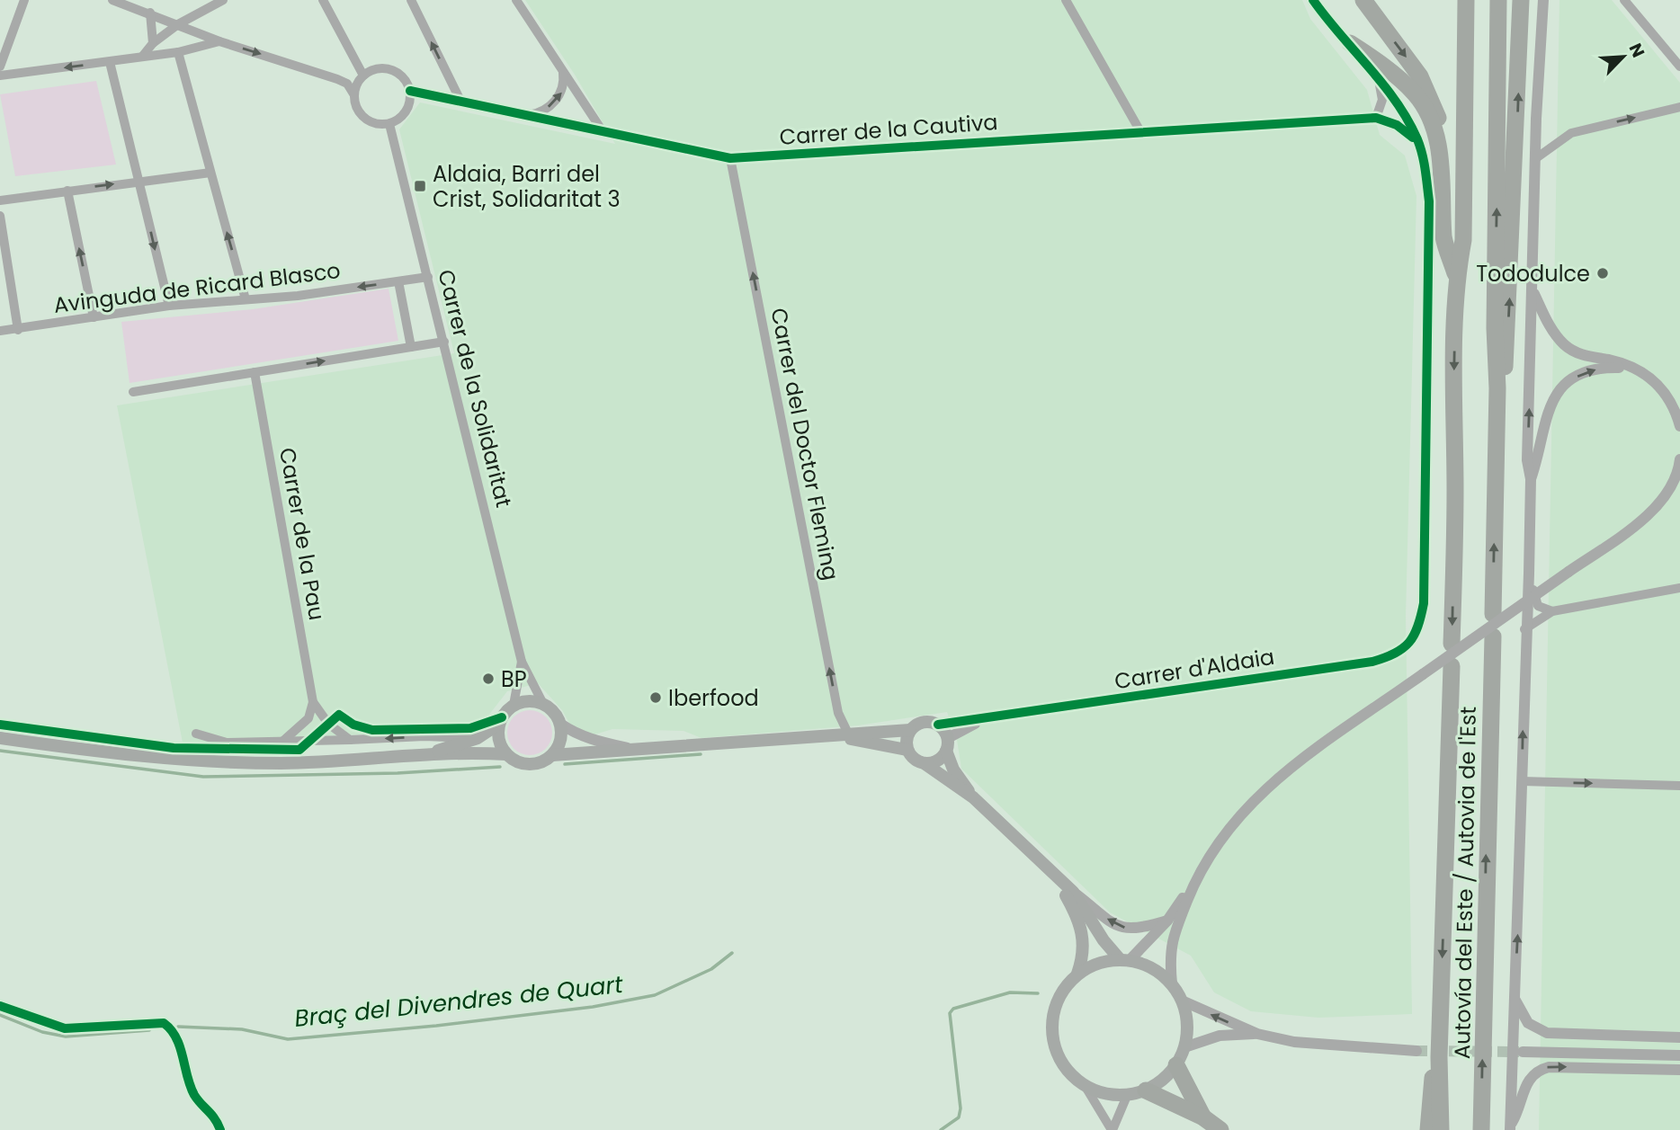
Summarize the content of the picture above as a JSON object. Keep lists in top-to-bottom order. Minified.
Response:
{"streets":{"highway":["Autovía del Este / Autovia de l'Est"],"street":["Carrer de la Cautiva","Avinguda de Ricard Blasco","Carrer de la Solidaritat","Carrer del Doctor Fleming","Carrer de la Pau","Carrer d'Aldaia"]},"crossings":[["Carrer de la Cautiva","Carrer de la Solidaritat"],["Carrer de la Cautiva","Carrer del Doctor Fleming"],["Avinguda de Ricard Blasco","Carrer de la Solidaritat"]],"one_way":["Carrer del Doctor Fleming"],"water":["Braç del Divendres de Quart"],"places":{"transit":["Aldaia, Barri del Crist, Solidaritat 3"],"other":["Tododulce","BP","Iberfood"]},"north":"top right"}
